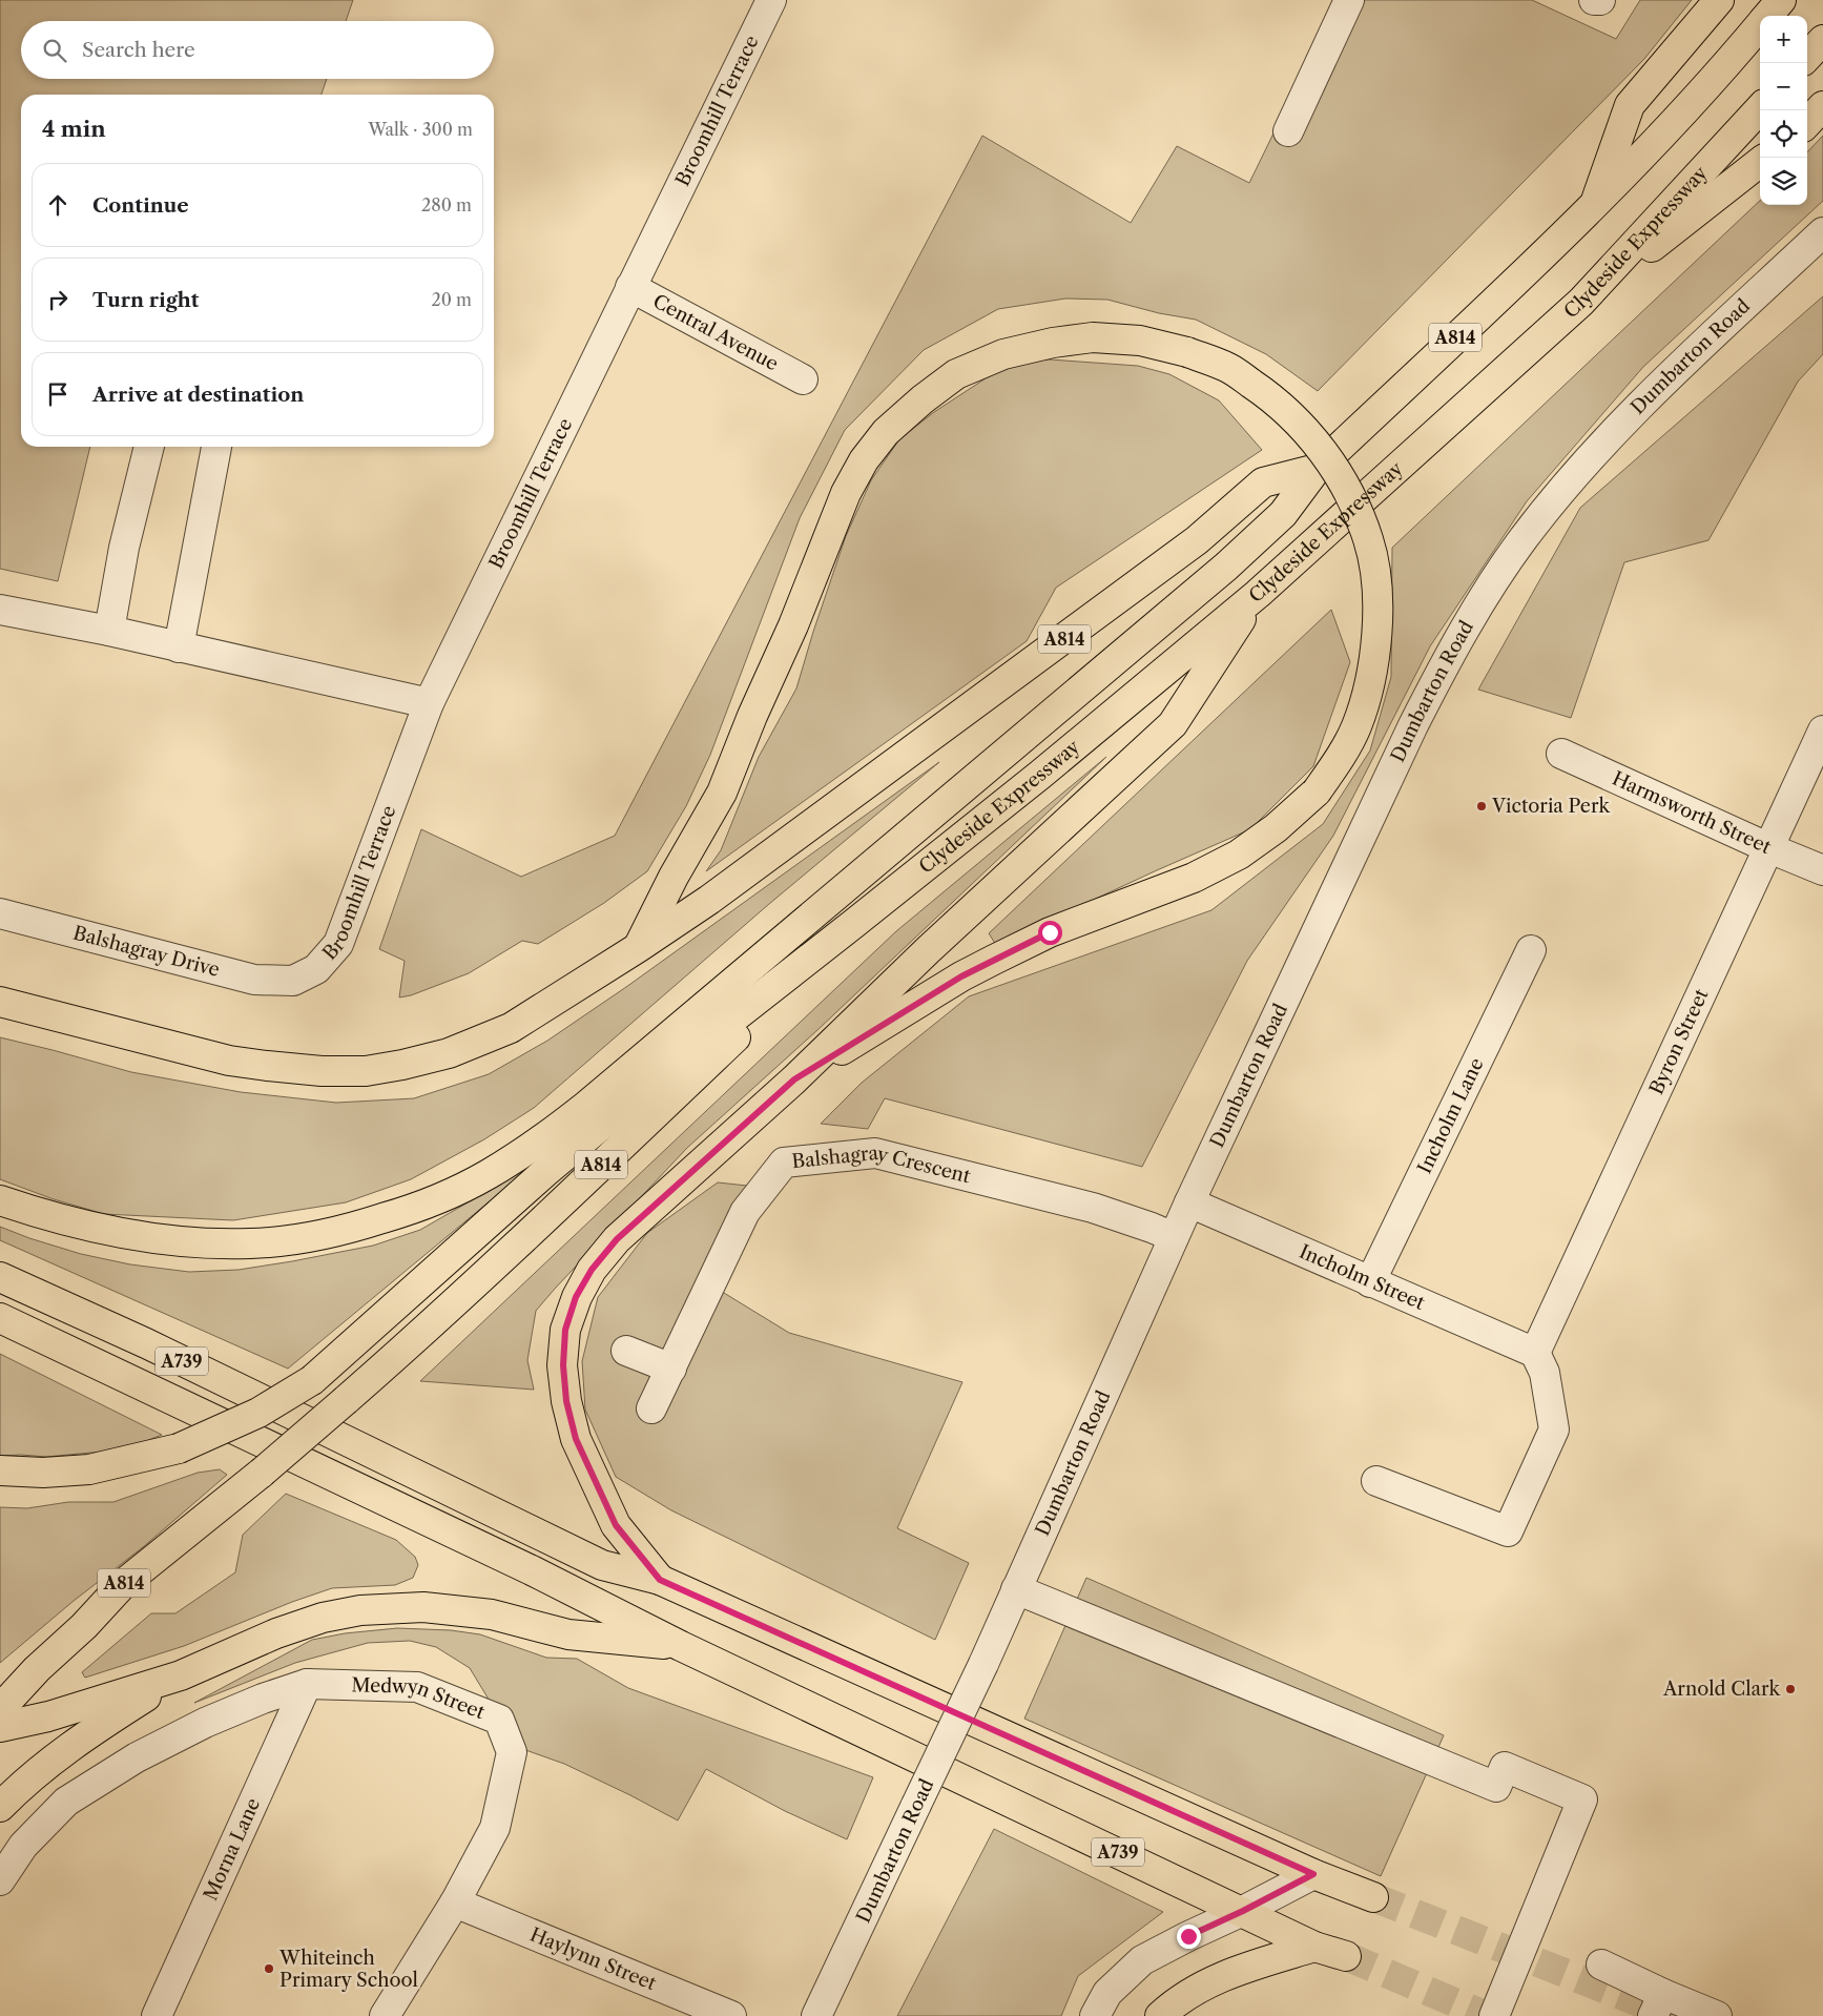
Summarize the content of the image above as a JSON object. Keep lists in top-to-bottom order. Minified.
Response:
{"streets":{"main road":["Clydeside Expressway","A814","A739"],"street":["Broomhill Terrace","Central Avenue","Dumbarton Road","Harmsworth Street","Balshagray Drive","Byron Street","Incholm Lane","Balshagray Crescent","Incholm Street","Medwyn Street","Morna Lane","Haylynn Street"]},"crossings":[["Broomhill Terrace","Central Avenue"],["Broomhill Terrace","Balshagray Drive"],["Clydeside Expressway","A814"],["Dumbarton Road","Balshagray Crescent"],["Dumbarton Road","Incholm Street"],["Harmsworth Street","Byron Street"],["Byron Street","Incholm Street"],["Incholm Lane","Incholm Street"],["Medwyn Street","Morna Lane"],["Medwyn Street","Haylynn Street"]],"places":["Victoria Perk","Arnold Clark","Whiteinch Primary School"],"page":{"map_buttons":["+","−"],"search":"Search here","heading":["4 min","Walk · 300 m"],"list":[["Continue","280 m"],["Turn right","20 m"],"Arrive at destination"]}}
